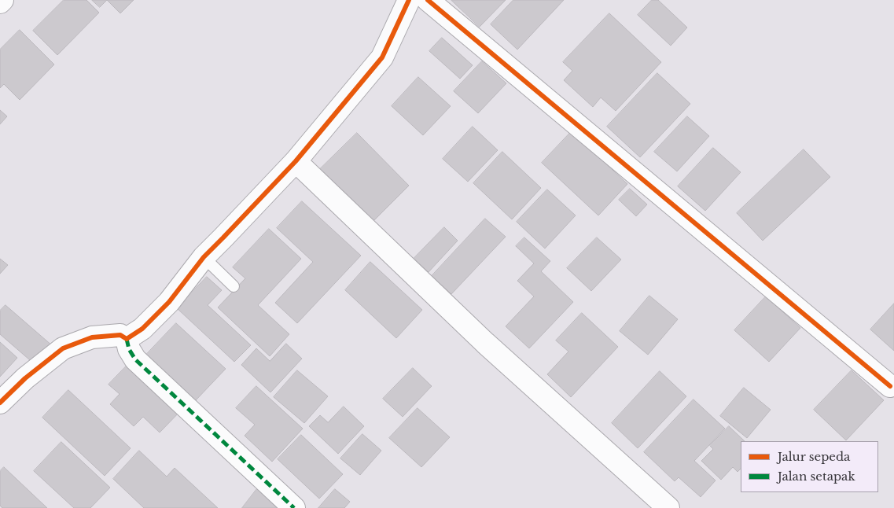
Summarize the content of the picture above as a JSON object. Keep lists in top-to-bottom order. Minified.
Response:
{"legend":["Jalur sepeda","Jalan setapak"]}
